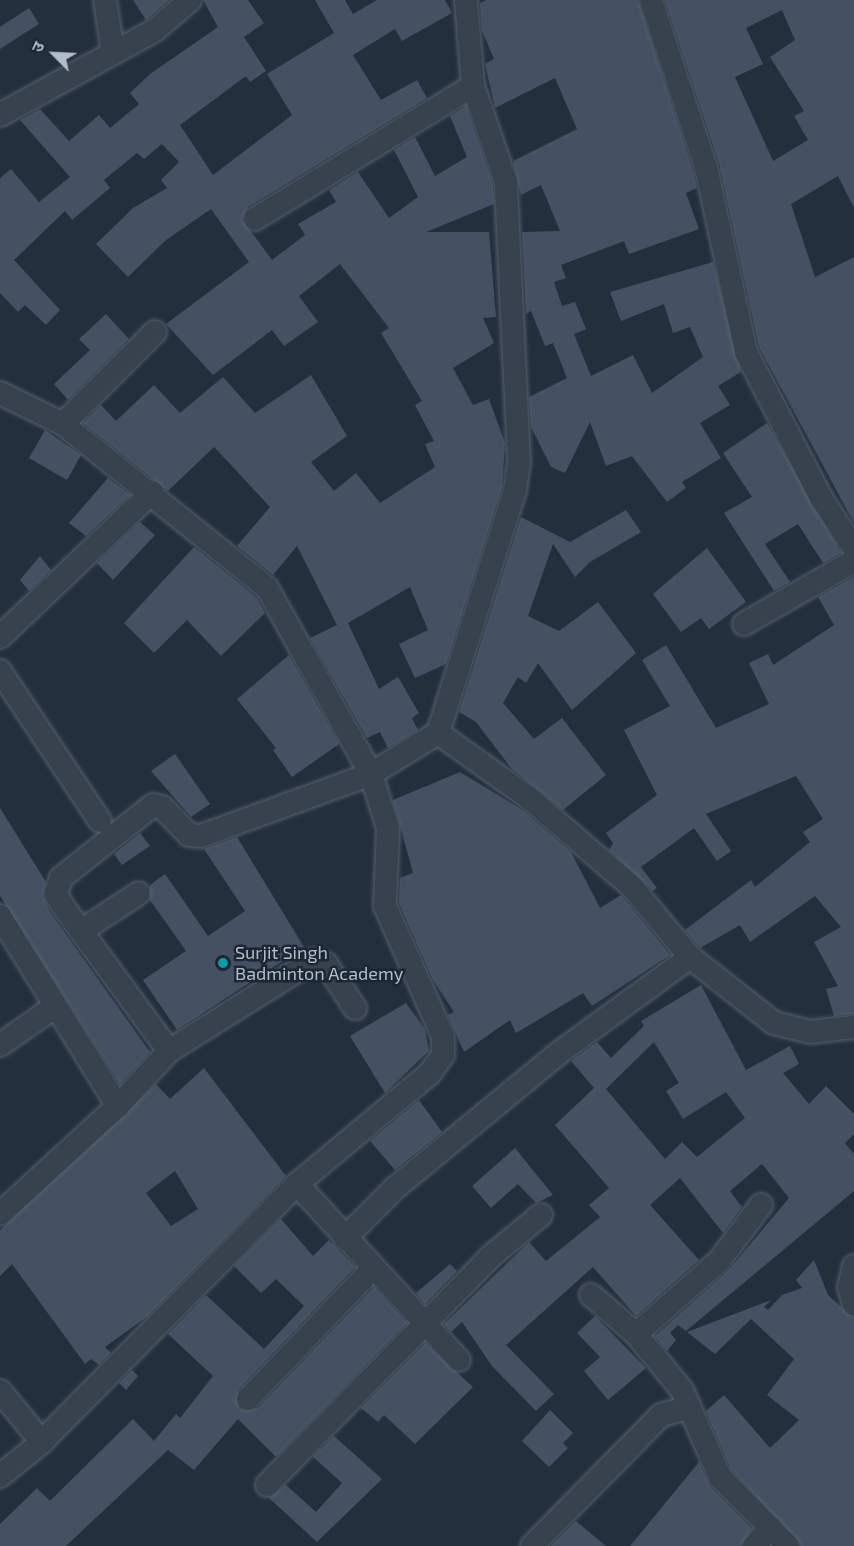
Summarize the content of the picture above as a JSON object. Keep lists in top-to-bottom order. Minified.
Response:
{"places":["Surjit Singh Badminton Academy"],"north":"top left"}
